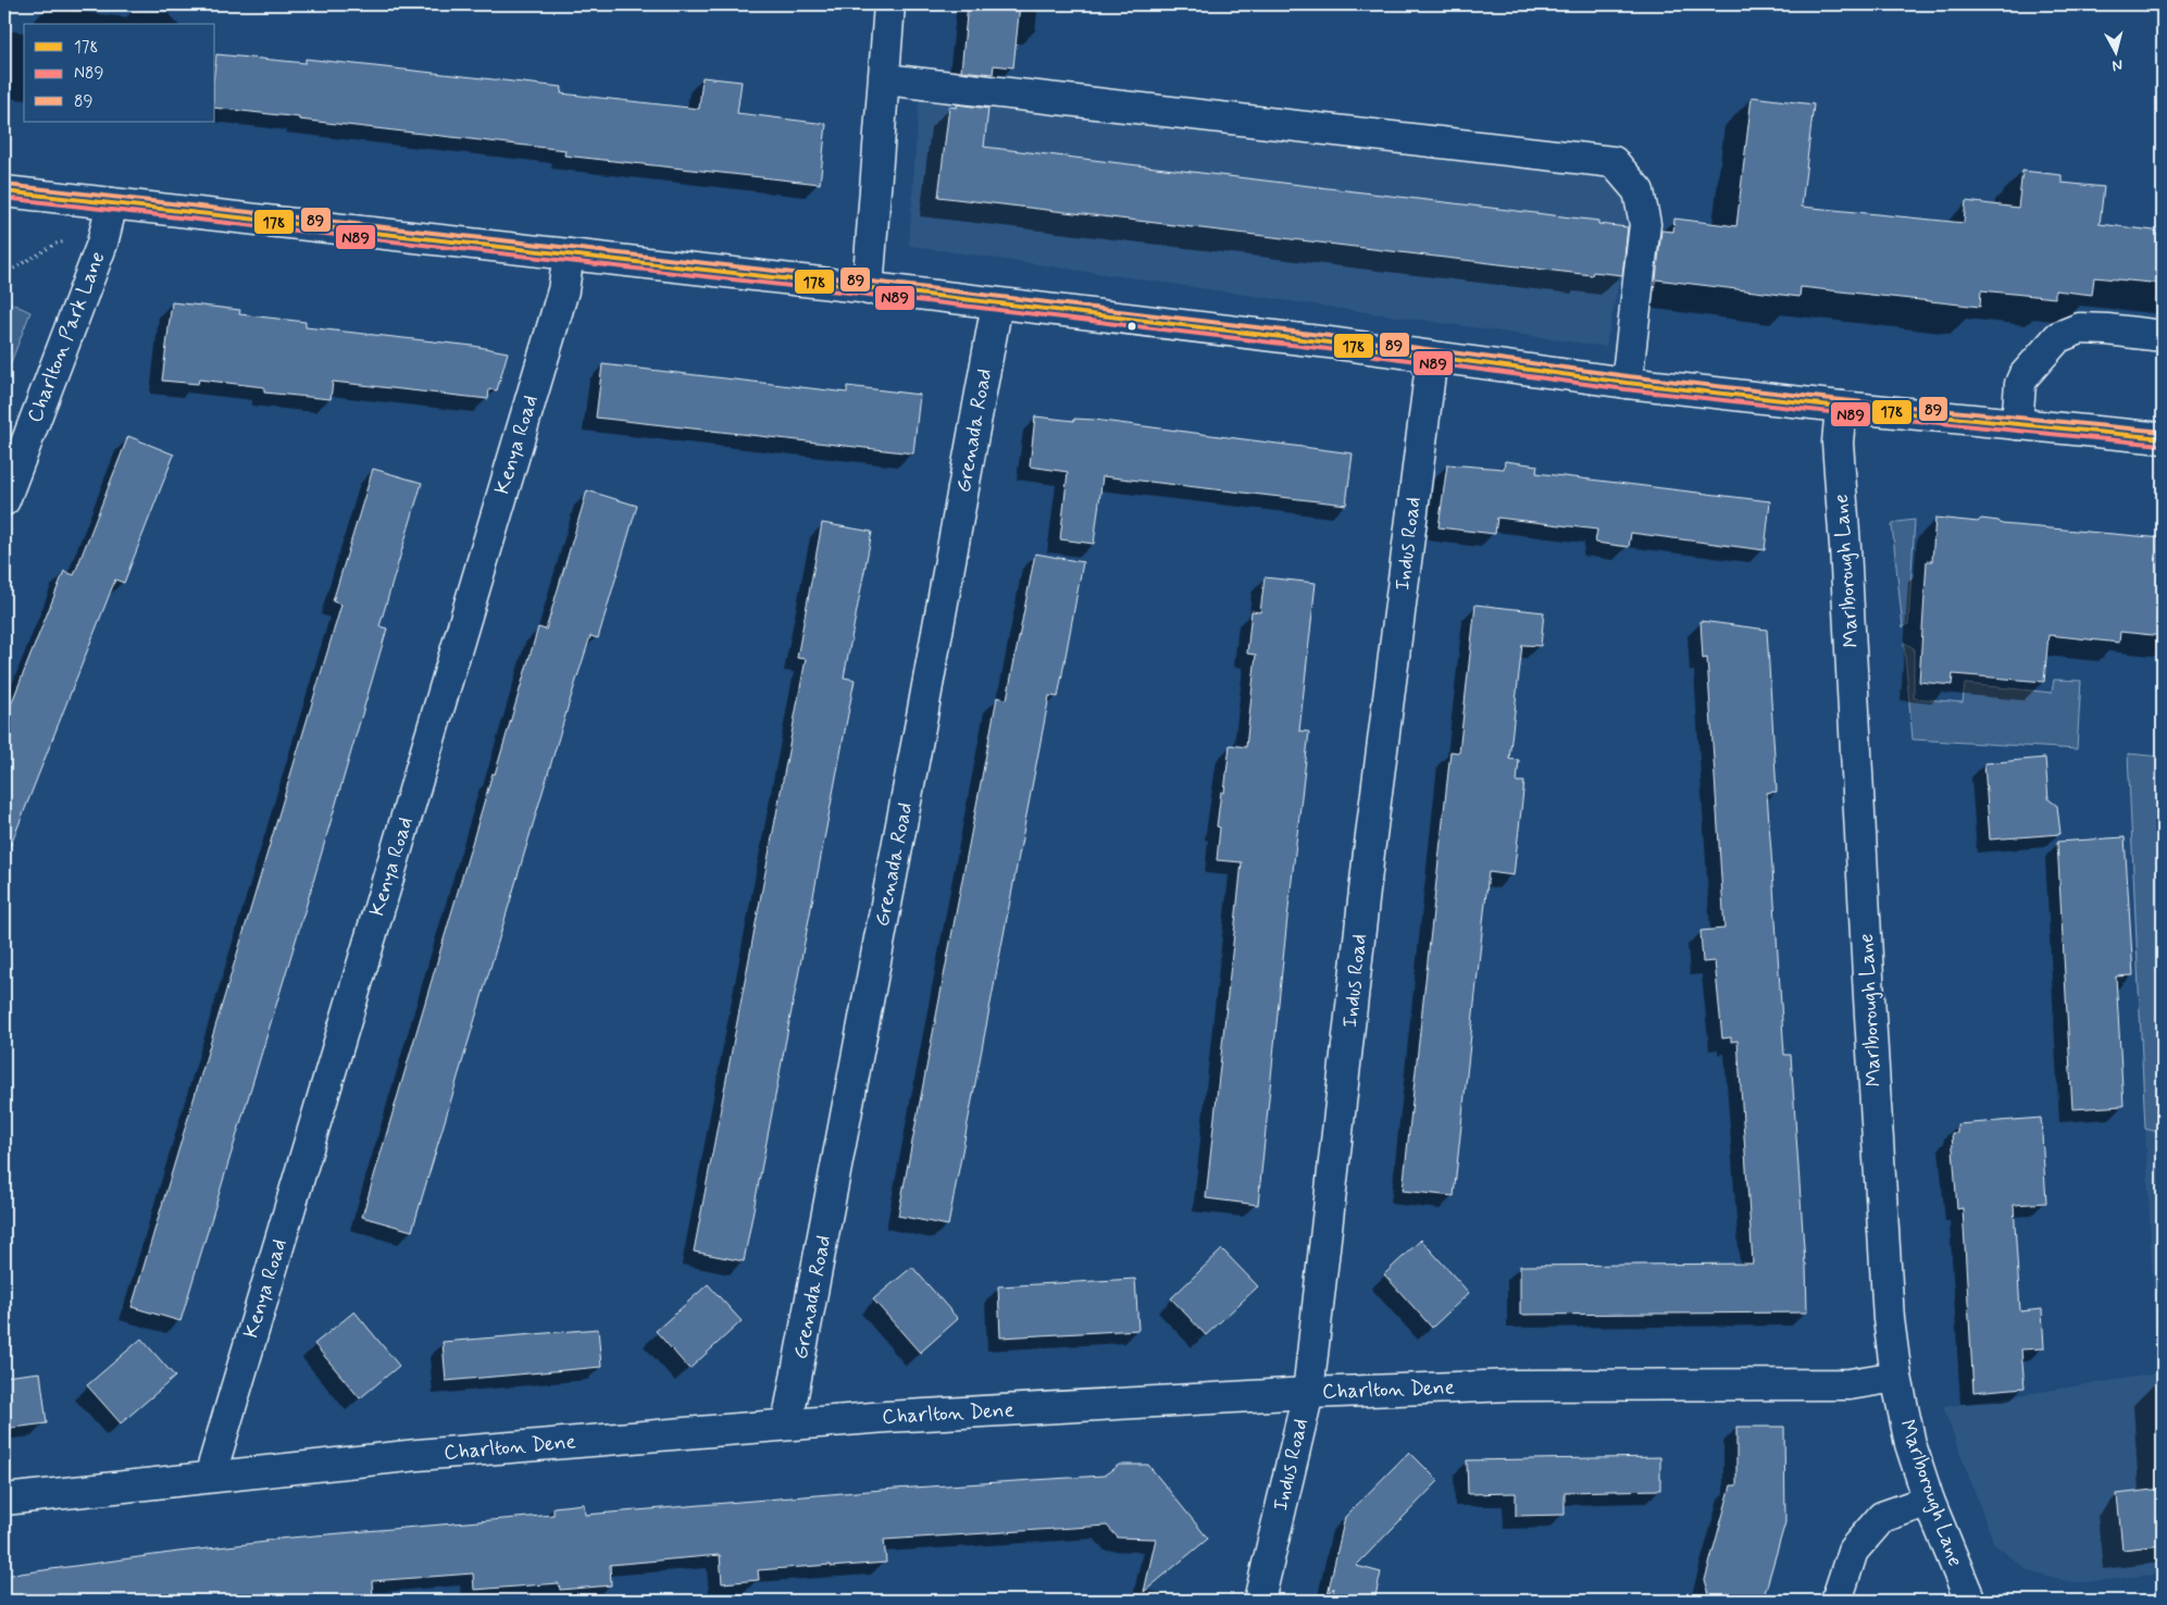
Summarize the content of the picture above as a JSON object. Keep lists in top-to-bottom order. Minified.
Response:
{"streets":{"street":["Charlton Park Lane","Grenada Road","Kenya Road","Indus Road","Marlborough Lane","Charlton Dene"]},"crossings":[["Grenada Road","Charlton Dene"],["Kenya Road","Charlton Dene"],["Indus Road","Charlton Dene"],["Marlborough Lane","Charlton Dene"]],"lines":["transit line 89","transit line 178","transit line N89"],"legend":["178","N89","89"],"north":"bottom"}
